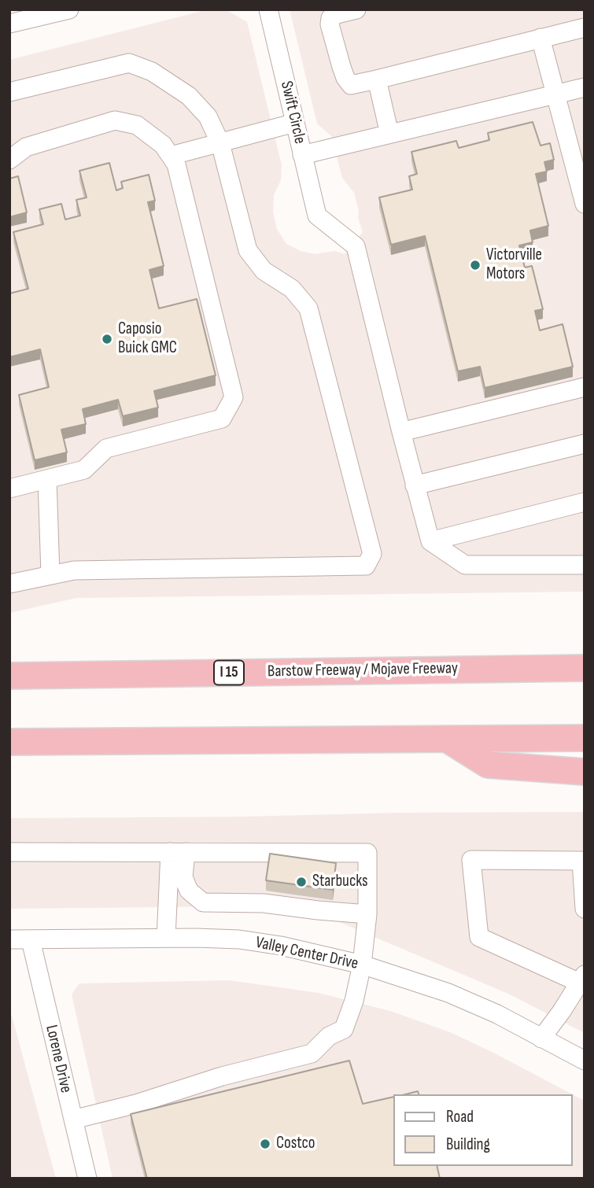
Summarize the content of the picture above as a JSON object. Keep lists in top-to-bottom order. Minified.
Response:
{"streets":{"highway":["Barstow Freeway / Mojave Freeway","I 15"],"street":["Swift Circle","Valley Center Drive","Lorene Drive"]},"crossings":[["Valley Center Drive","Lorene Drive"]],"places":["Victorville Motors","Caposio Buick GMC","Starbucks","Costco"],"legend":["Road","Building"]}
